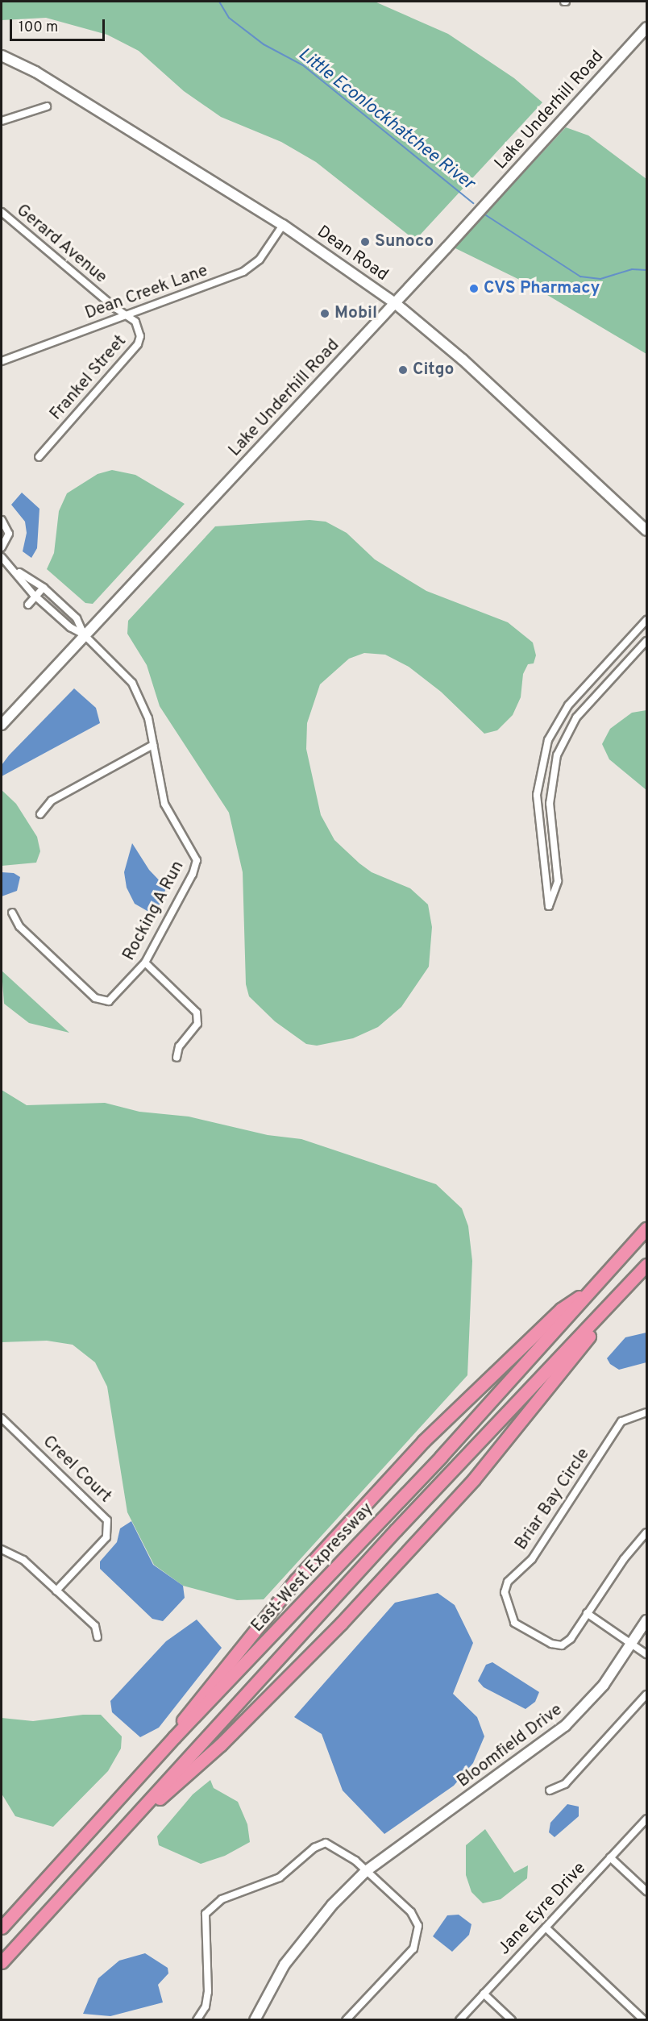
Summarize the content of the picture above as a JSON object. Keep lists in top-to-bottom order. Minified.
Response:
{"streets":{"highway":["East-West Expressway"],"street":["Lake Underhill Road","Gerard Avenue","Dean Road","Dean Creek Lane","Frankel Street","Rocking A Run","Creel Court","Briar Bay Circle","Bloomfield Drive","Jane Eyre Drive"]},"crossings":[["Lake Underhill Road","Dean Road"],["Lake Underhill Road","Rocking A Run"],["Gerard Avenue","Dean Creek Lane"],["Gerard Avenue","Frankel Street"],["Dean Road","Dean Creek Lane"],["Dean Creek Lane","Frankel Street"]],"water":["Little Econlockhatchee River"],"places":["Sunoco","CVS Pharmacy","Mobil","Citgo"],"scale_bar":"100 m"}
